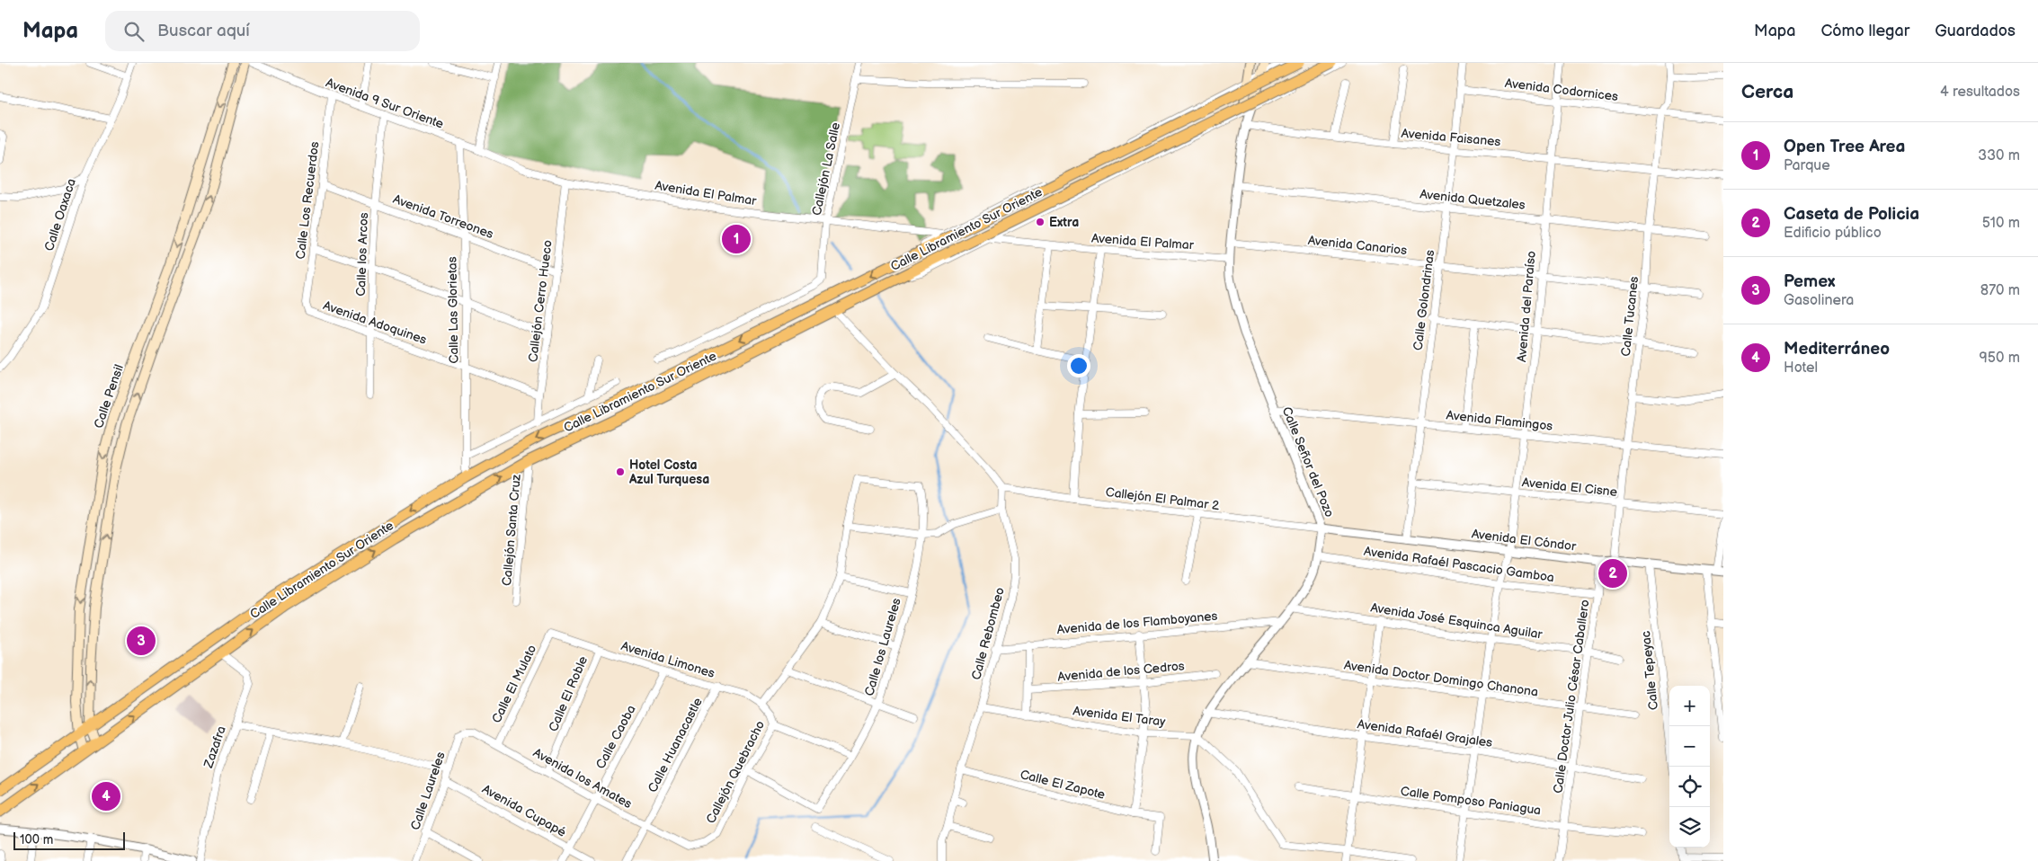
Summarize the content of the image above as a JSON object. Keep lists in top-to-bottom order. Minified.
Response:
{"streets":{"main road":["Calle Libramiento Sur Oriente","Calle Pensil"],"street":["Avenida Codornices","Avenida 9 Sur Oriente","Avenida Faisanes","Callejón La Salle","Avenida El Palmar","Avenida Quetzales","Calle Los Recuerdos","Calle Oaxaca","Avenida Torreones","Avenida Canarios","Calle los Arcos","Calle Golondrinas","Callejón Cerro Hueco","Avenida del Paraíso","Calle Las Glorietas","Calle Tucanes","Avenida Adoquines","Avenida Flamingos","Calle Señor del Pozo","Avenida El Cisne","Callejón El Palmar 2","Callejón Santa Cruz","Avenida El Cóndor","Avenida Rafaél Pascacio Gamboa","Avenida José Esquinca Aguilar","Avenida de los Flamboyanes","Calle Rebombeo","Calle los Laureles","Avenida Limones","Calle Tepeyac","Avenida de los Cedros","Avenida Doctor Domingo Chanona","Calle El Mulato","Calle El Roble","Calle Doctor Julio César Caballero","Avenida El Taray","Avenida Rafaél Grajales","Calle Caoba","Calle Huanacastle","Zazafra","Callejón Quebracho","Avenida los Amates","Calle El Zapote","Calle Laureles","Calle Pomposo Paniagua","Avenida Cupapé"]},"crossings":[["Avenida Codornices","Calle Golondrinas"],["Avenida Codornices","Avenida del Paraíso"],["Avenida Codornices","Calle Tucanes"],["Avenida 9 Sur Oriente","Avenida El Palmar"],["Avenida 9 Sur Oriente","Calle Los Recuerdos"],["Avenida 9 Sur Oriente","Calle los Arcos"],["Avenida 9 Sur Oriente","Calle Las Glorietas"],["Avenida Faisanes","Calle Golondrinas"],["Avenida Faisanes","Avenida del Paraíso"],["Avenida Faisanes","Calle Tucanes"],["Avenida Faisanes","Calle Señor del Pozo"],["Callejón La Salle","Avenida El Palmar"],["Avenida El Palmar","Calle Libramiento Sur Oriente"],["Avenida El Palmar","Callejón Cerro Hueco"],["Avenida El Palmar","Calle Las Glorietas"],["Avenida El Palmar","Calle Señor del Pozo"],["Avenida Quetzales","Calle Golondrinas"],["Avenida Quetzales","Avenida del Paraíso"],["Avenida Quetzales","Calle Tucanes"],["Avenida Quetzales","Calle Señor del Pozo"],["Calle Los Recuerdos","Avenida Torreones"],["Calle Los Recuerdos","Avenida Adoquines"],["Avenida Torreones","Calle los Arcos"],["Avenida Torreones","Callejón Cerro Hueco"],["Avenida Torreones","Calle Las Glorietas"],["Calle Libramiento Sur Oriente","Calle Las Glorietas"],["Calle Libramiento Sur Oriente","Calle Pensil"],["Calle Libramiento Sur Oriente","Callejón Santa Cruz"],["Calle Libramiento Sur Oriente","Zazafra"],["Avenida Canarios","Calle Golondrinas"],["Avenida Canarios","Avenida del Paraíso"],["Avenida Canarios","Calle Tucanes"],["Avenida Canarios","Calle Señor del Pozo"],["Calle los Arcos","Avenida Adoquines"],["Calle Golondrinas","Avenida Flamingos"],["Calle Golondrinas","Avenida El Cisne"],["Calle Golondrinas","Avenida El Cóndor"],["Callejón Cerro Hueco","Avenida Adoquines"],["Avenida del Paraíso","Avenida Flamingos"],["Avenida del Paraíso","Avenida El Cisne"],["Avenida del Paraíso","Avenida El Cóndor"],["Avenida del Paraíso","Avenida Rafaél Pascacio Gamboa"],["Avenida del Paraíso","Avenida José Esquinca Aguilar"],["Avenida del Paraíso","Avenida Doctor Domingo Chanona"],["Avenida del Paraíso","Avenida Rafaél Grajales"],["Avenida del Paraíso","Calle Pomposo Paniagua"],["Calle Las Glorietas","Avenida Adoquines"],["Calle Tucanes","Avenida Flamingos"],["Calle Tucanes","Avenida El Cisne"],["Calle Tucanes","Avenida El Cóndor"],["Avenida Flamingos","Calle Señor del Pozo"],["Calle Señor del Pozo","Callejón El Palmar 2"],["Calle Señor del Pozo","Avenida El Cóndor"],["Calle Señor del Pozo","Avenida Rafaél Pascacio Gamboa"],["Calle Señor del Pozo","Avenida José Esquinca Aguilar"],["Calle Señor del Pozo","Avenida de los Flamboyanes"],["Calle Señor del Pozo","Avenida Doctor Domingo Chanona"],["Calle Señor del Pozo","Avenida El Taray"],["Calle Señor del Pozo","Avenida Rafaél Grajales"],["Callejón El Palmar 2","Avenida El Cóndor"],["Callejón El Palmar 2","Calle Rebombeo"],["Avenida El Cóndor","Calle Tepeyac"],["Avenida El Cóndor","Calle Doctor Julio César Caballero"],["Avenida Rafaél Pascacio Gamboa","Calle Doctor Julio César Caballero"],["Avenida José Esquinca Aguilar","Calle Doctor Julio César Caballero"],["Avenida de los Flamboyanes","Calle Rebombeo"],["Calle Rebombeo","Avenida El Taray"],["Calle Rebombeo","Calle El Zapote"],["Calle los Laureles","Callejón Quebracho"],["Avenida Limones","Calle El Mulato"],["Avenida Limones","Calle El Roble"],["Avenida Limones","Calle Caoba"],["Avenida Limones","Calle Huanacastle"],["Avenida Limones","Callejón Quebracho"],["Avenida Doctor Domingo Chanona","Calle Doctor Julio César Caballero"],["Calle El Mulato","Avenida los Amates"],["Calle El Roble","Avenida los Amates"],["Calle Doctor Julio César Caballero","Avenida Rafaél Grajales"],["Calle Doctor Julio César Caballero","Calle Pomposo Paniagua"],["Calle Caoba","Avenida los Amates"],["Calle Caoba","Avenida Cupapé"],["Calle Huanacastle","Avenida los Amates"],["Callejón Quebracho","Avenida los Amates"],["Avenida los Amates","Calle Laureles"],["Calle Laureles","Avenida Cupapé"]],"places":["Extra","Hotel Costa Azul Turquesa"],"scale_bar":"100 m","page":{"header":"Mapa","search":"Buscar aquí","nav":["Mapa","Cómo llegar","Guardados"],"heading":["Cerca","4 resultados"],"list":[{"mark":"1","name":"Open Tree Area","note":"Parque","value":"330 m"},{"mark":"2","name":"Caseta de Policia","note":"Edificio público","value":"510 m"},{"mark":"3","name":"Pemex","note":"Gasolinera","value":"870 m"},{"mark":"4","name":"Mediterráneo","note":"Hotel","value":"950 m"}],"pins":["1","2","3","4"],"map_buttons":["+","−"],"scale":"100 m"}}
